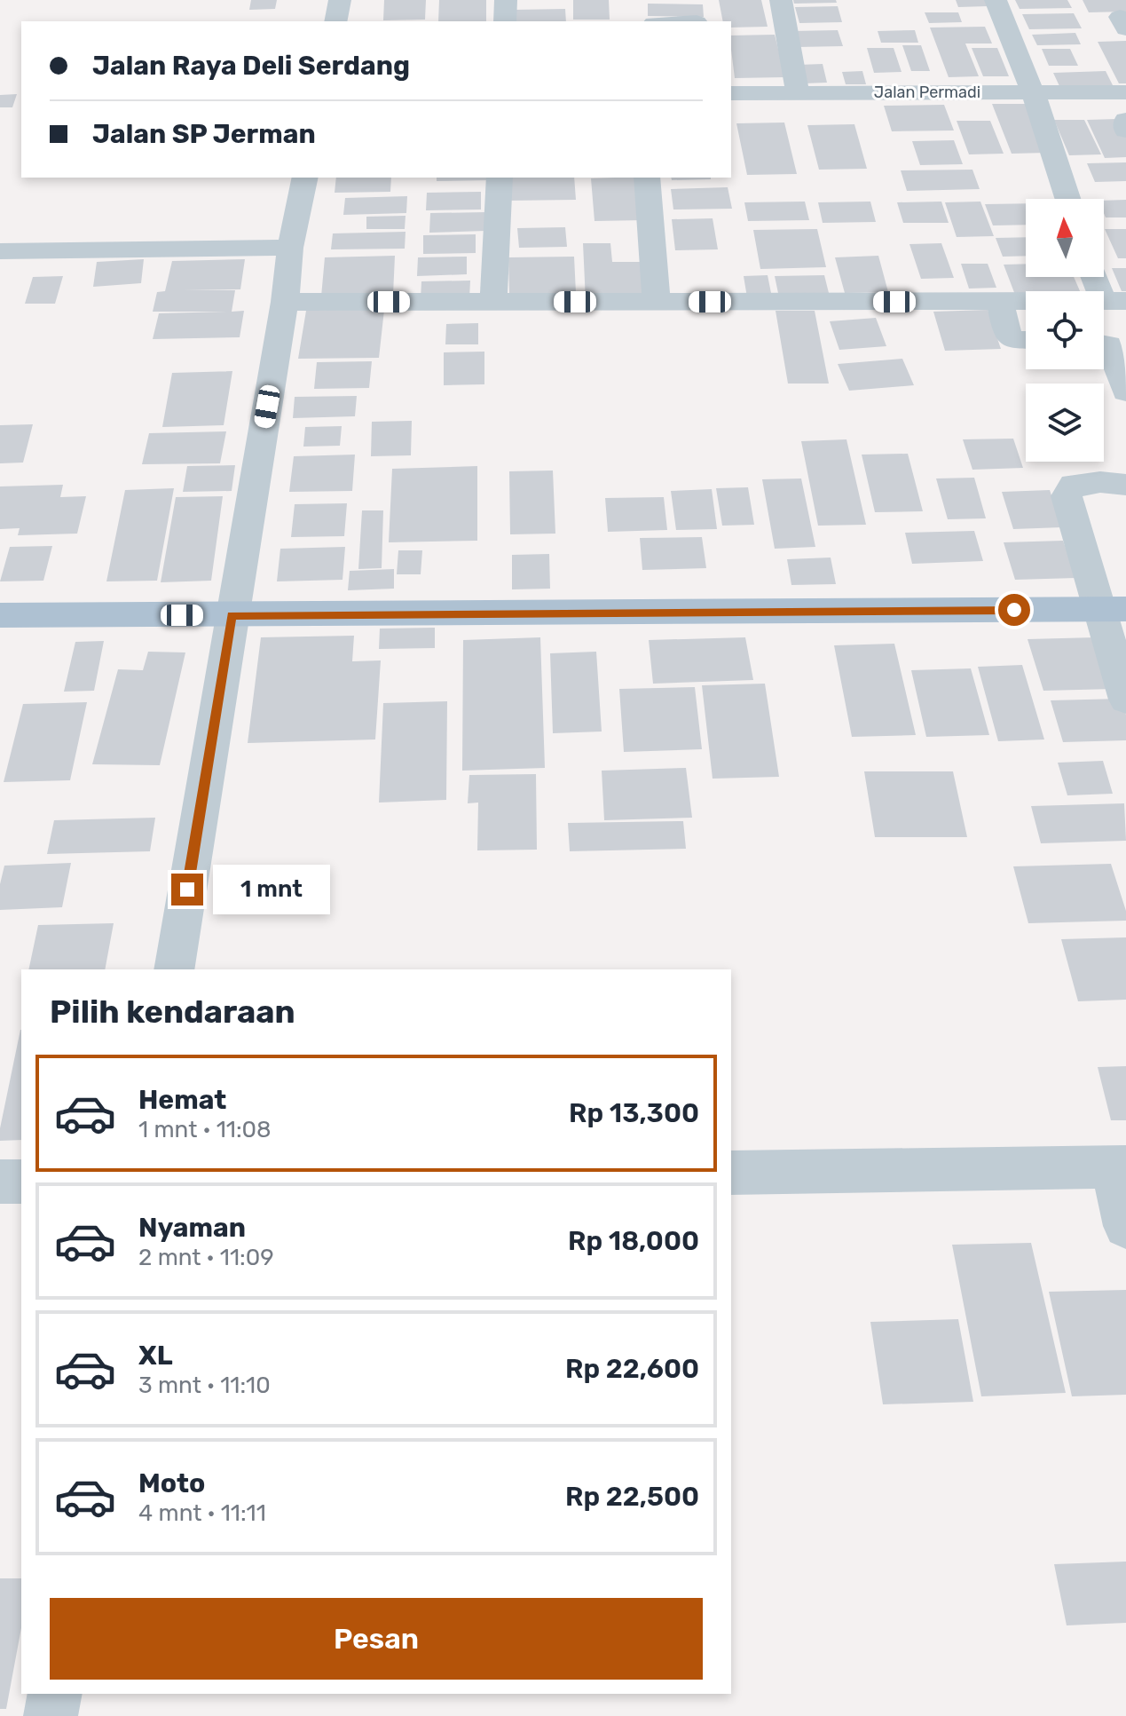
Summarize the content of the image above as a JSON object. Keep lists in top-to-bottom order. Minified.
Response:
{"streets":{"street":["Jalan Permadi"]},"north":"top","page":{"banner":["Jalan Raya Deli Serdang","Jalan SP Jerman"],"bubble":"1 mnt","heading":"Pilih kendaraan","list":[{"name":"Hemat","note":"1 mnt · 11:08","value":"Rp 13,300"},{"name":"Nyaman","note":"2 mnt · 11:09","value":"Rp 18,000"},{"name":"XL","note":"3 mnt · 11:10","value":"Rp 22,600"},{"name":"Moto","note":"4 mnt · 11:11","value":"Rp 22,500"}],"buttons":"Pesan"}}
